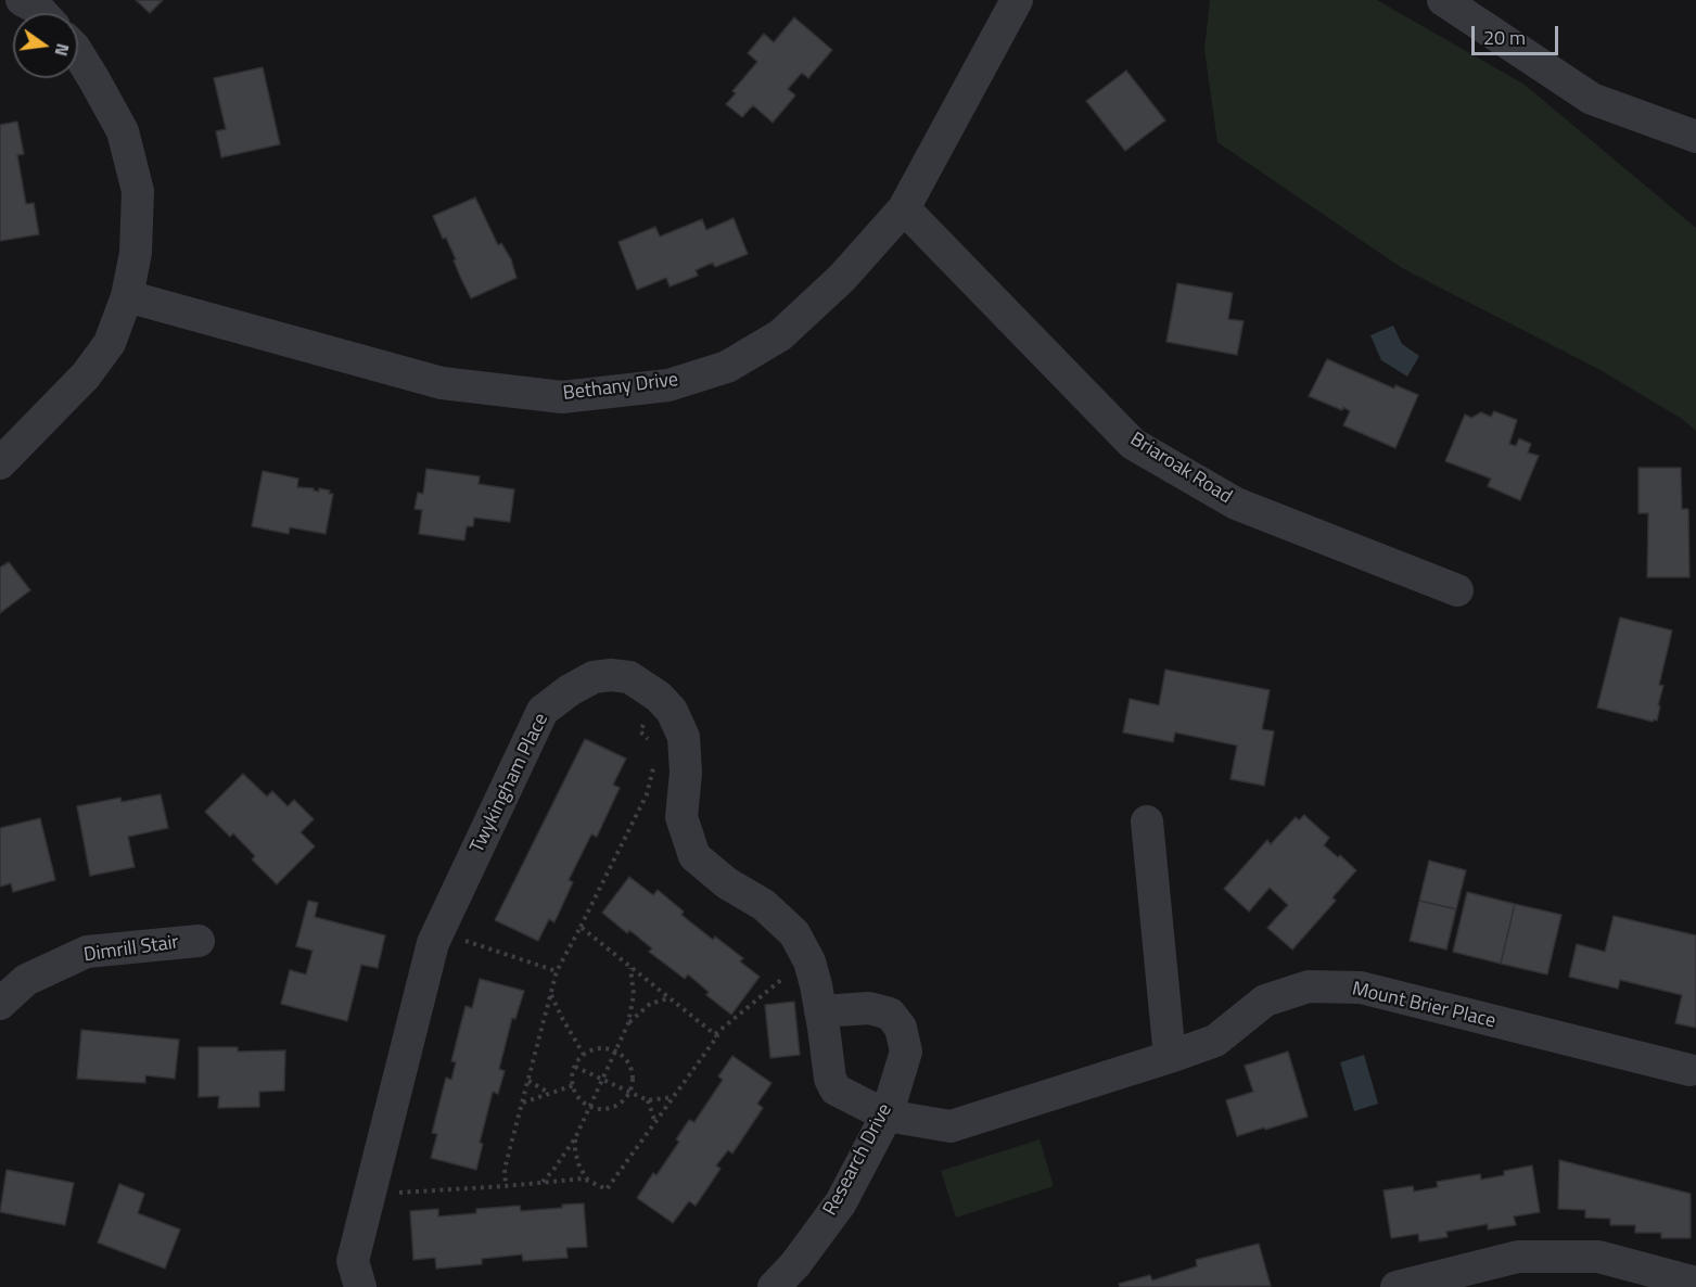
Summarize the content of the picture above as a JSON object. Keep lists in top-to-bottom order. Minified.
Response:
{"streets":{"street":["Bethany Drive","Briaroak Road","Twykingham Place","Dimrill Stair","Mount Brier Place","Research Drive"]},"crossings":[["Bethany Drive","Briaroak Road"],["Twykingham Place","Mount Brier Place"],["Twykingham Place","Research Drive"],["Mount Brier Place","Research Drive"]],"scale_bar":"20 m","north":"right"}
